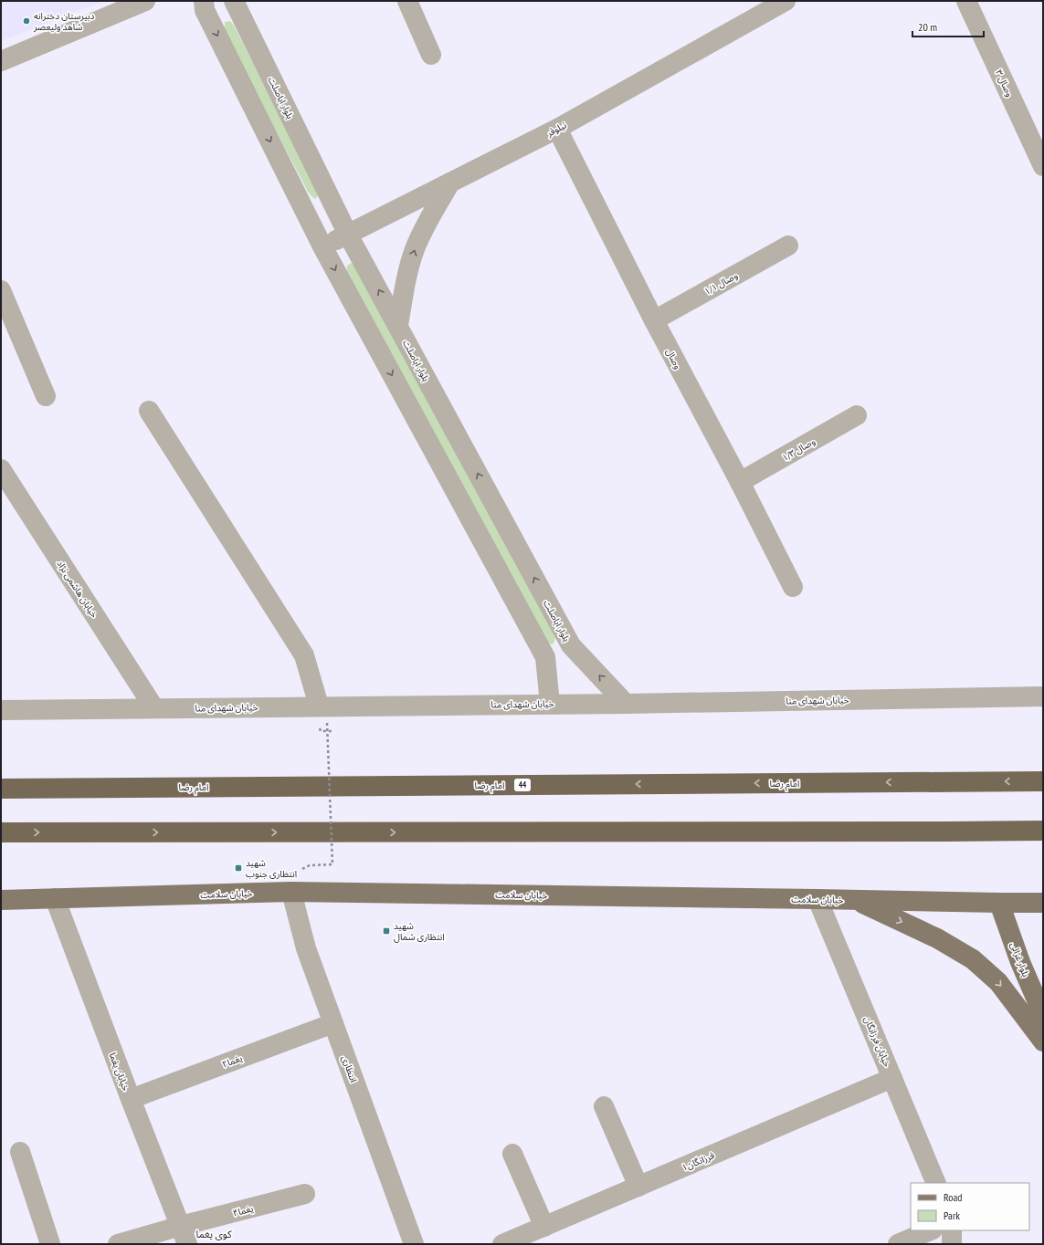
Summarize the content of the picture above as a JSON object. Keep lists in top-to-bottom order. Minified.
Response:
{"streets":{"highway":["امام رضا","44"],"main road":["خیابان سلامت","بلوار غزالی"],"street":["وصال ۳","بلوار اباصلت","نیلوفر","وصال ۱/۱","وصال","وصال ۱/۳","خیابان هاشمی نژاد","خیابان شهدای منا","خیابان فرزانگان","یغما۲","انتظاری","خیابان یغما","فرزانگان۱","یغما۴"]},"crossings":[["بلوار اباصلت","نیلوفر"],["بلوار اباصلت","خیابان شهدای منا"],["نیلوفر","وصال"],["وصال ۱/۱","وصال"],["وصال","وصال ۱/۳"],["خیابان هاشمی نژاد","خیابان شهدای منا"],["خیابان سلامت","بلوار غزالی"],["خیابان سلامت","خیابان فرزانگان"],["خیابان سلامت","انتظاری"],["خیابان سلامت","خیابان یغما"],["خیابان فرزانگان","فرزانگان۱"],["یغما۲","انتظاری"],["یغما۲","خیابان یغما"],["خیابان یغما","یغما۴"]],"districts":["کوی یغما"],"places":{"other":["دبیرستان دخترانه شاهد ولیعصر"],"transit":["شهید انتظاری جنوب","شهید انتظاری شمال"]},"legend":["Road","Park"],"scale_bar":"20 m"}
